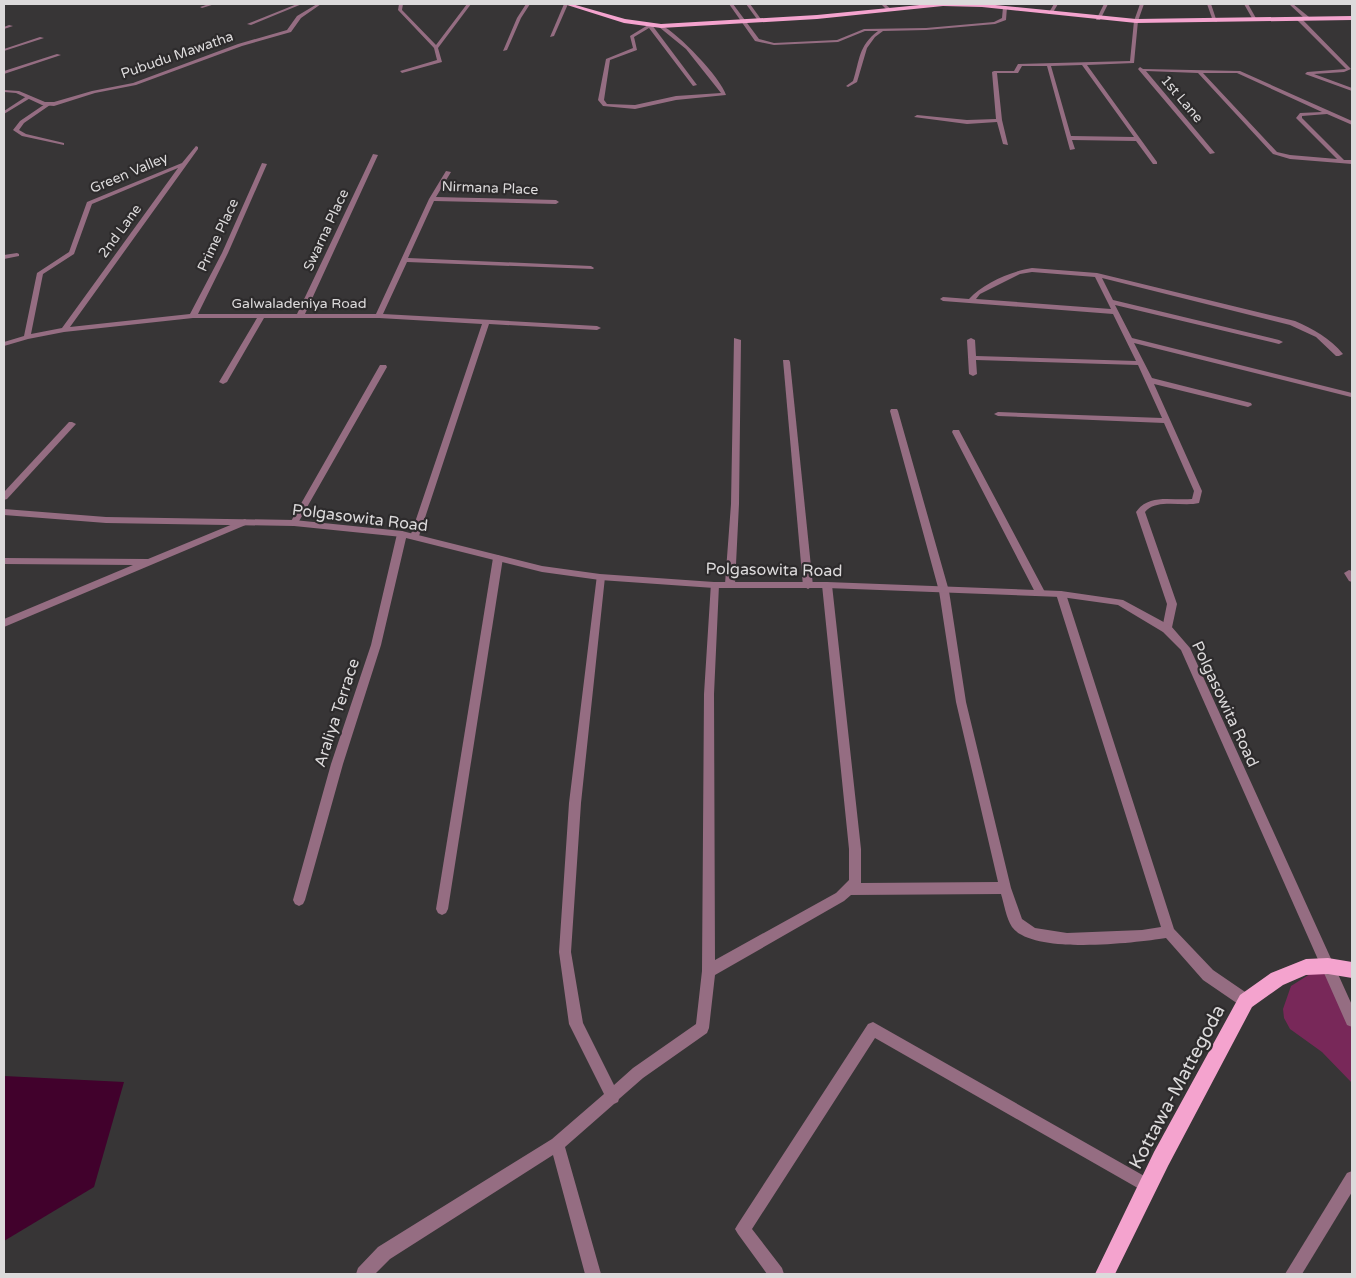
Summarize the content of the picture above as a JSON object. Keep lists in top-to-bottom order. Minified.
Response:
{"streets":{"main road":["Kottawa-Mattegoda"],"street":["Pubudu Mawatha","1st Lane","Green Valley","Nirmana Place","Swarna Place","2nd Lane","Prime Place","Galwaladeniya Road","Polgasowita Road","Araliya Terrace"]},"crossings":[["Green Valley","2nd Lane"],["Green Valley","Galwaladeniya Road"],["Nirmana Place","Galwaladeniya Road"],["Swarna Place","Galwaladeniya Road"],["2nd Lane","Galwaladeniya Road"],["Prime Place","Galwaladeniya Road"],["Polgasowita Road","Araliya Terrace"],["Polgasowita Road","Kottawa-Mattegoda"]]}
